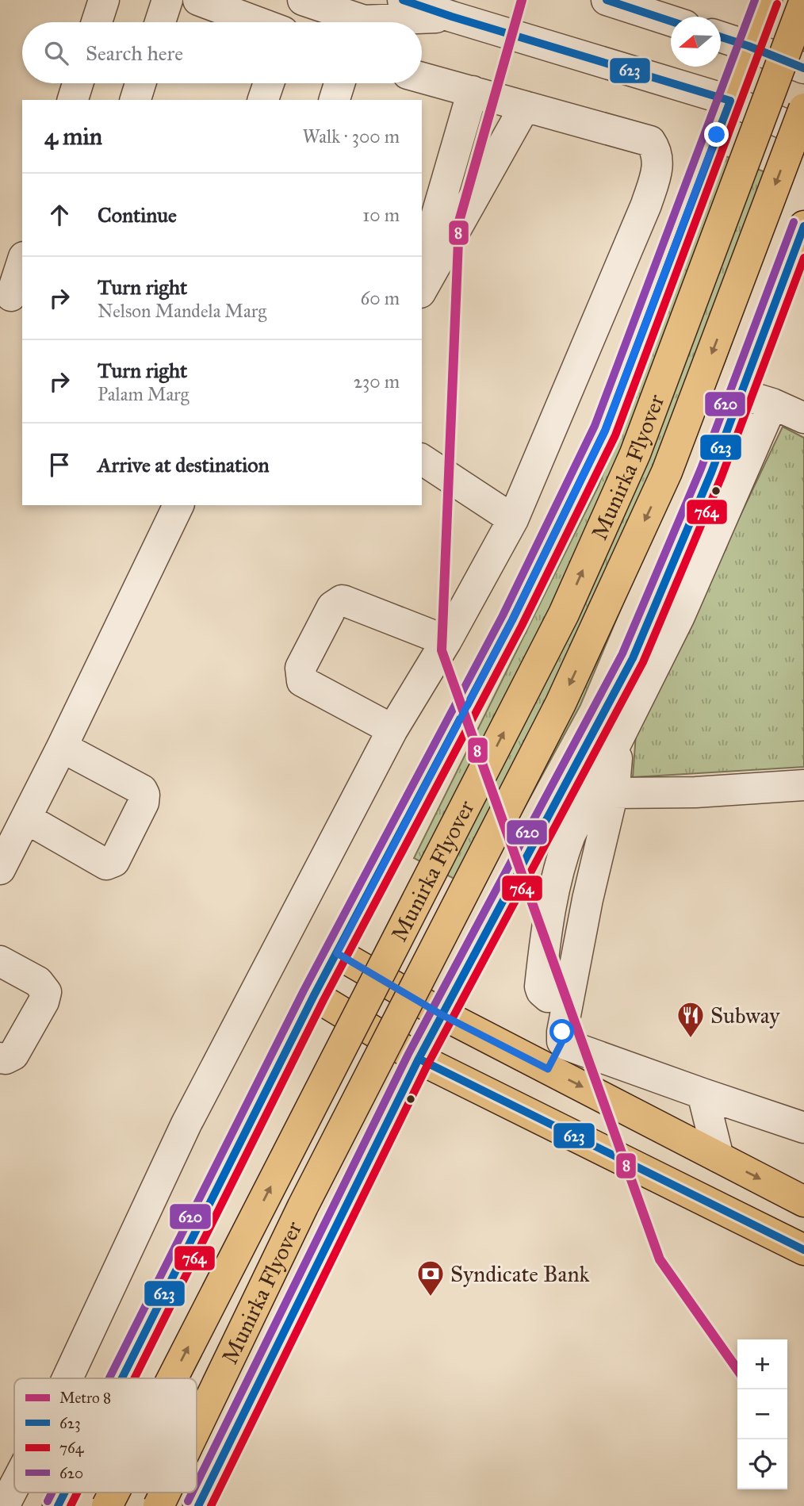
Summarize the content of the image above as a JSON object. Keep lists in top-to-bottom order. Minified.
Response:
{"streets":{"main road":["Munirka Flyover"]},"places":{"restaurant":["Subway"],"bank":["Syndicate Bank"]},"lines":["metro line 8","transit line 623","transit line 620","transit line 764"],"legend":["Metro 8","623","764","620"],"north":"left","page":{"search":"Search here","heading":["4 min","Walk · 300 m"],"list":[["Continue","10 m"],["Turn right","Nelson Mandela Marg","60 m"],["Turn right","Palam Marg","230 m"],"Arrive at destination"],"map_buttons":["+","−"]}}
